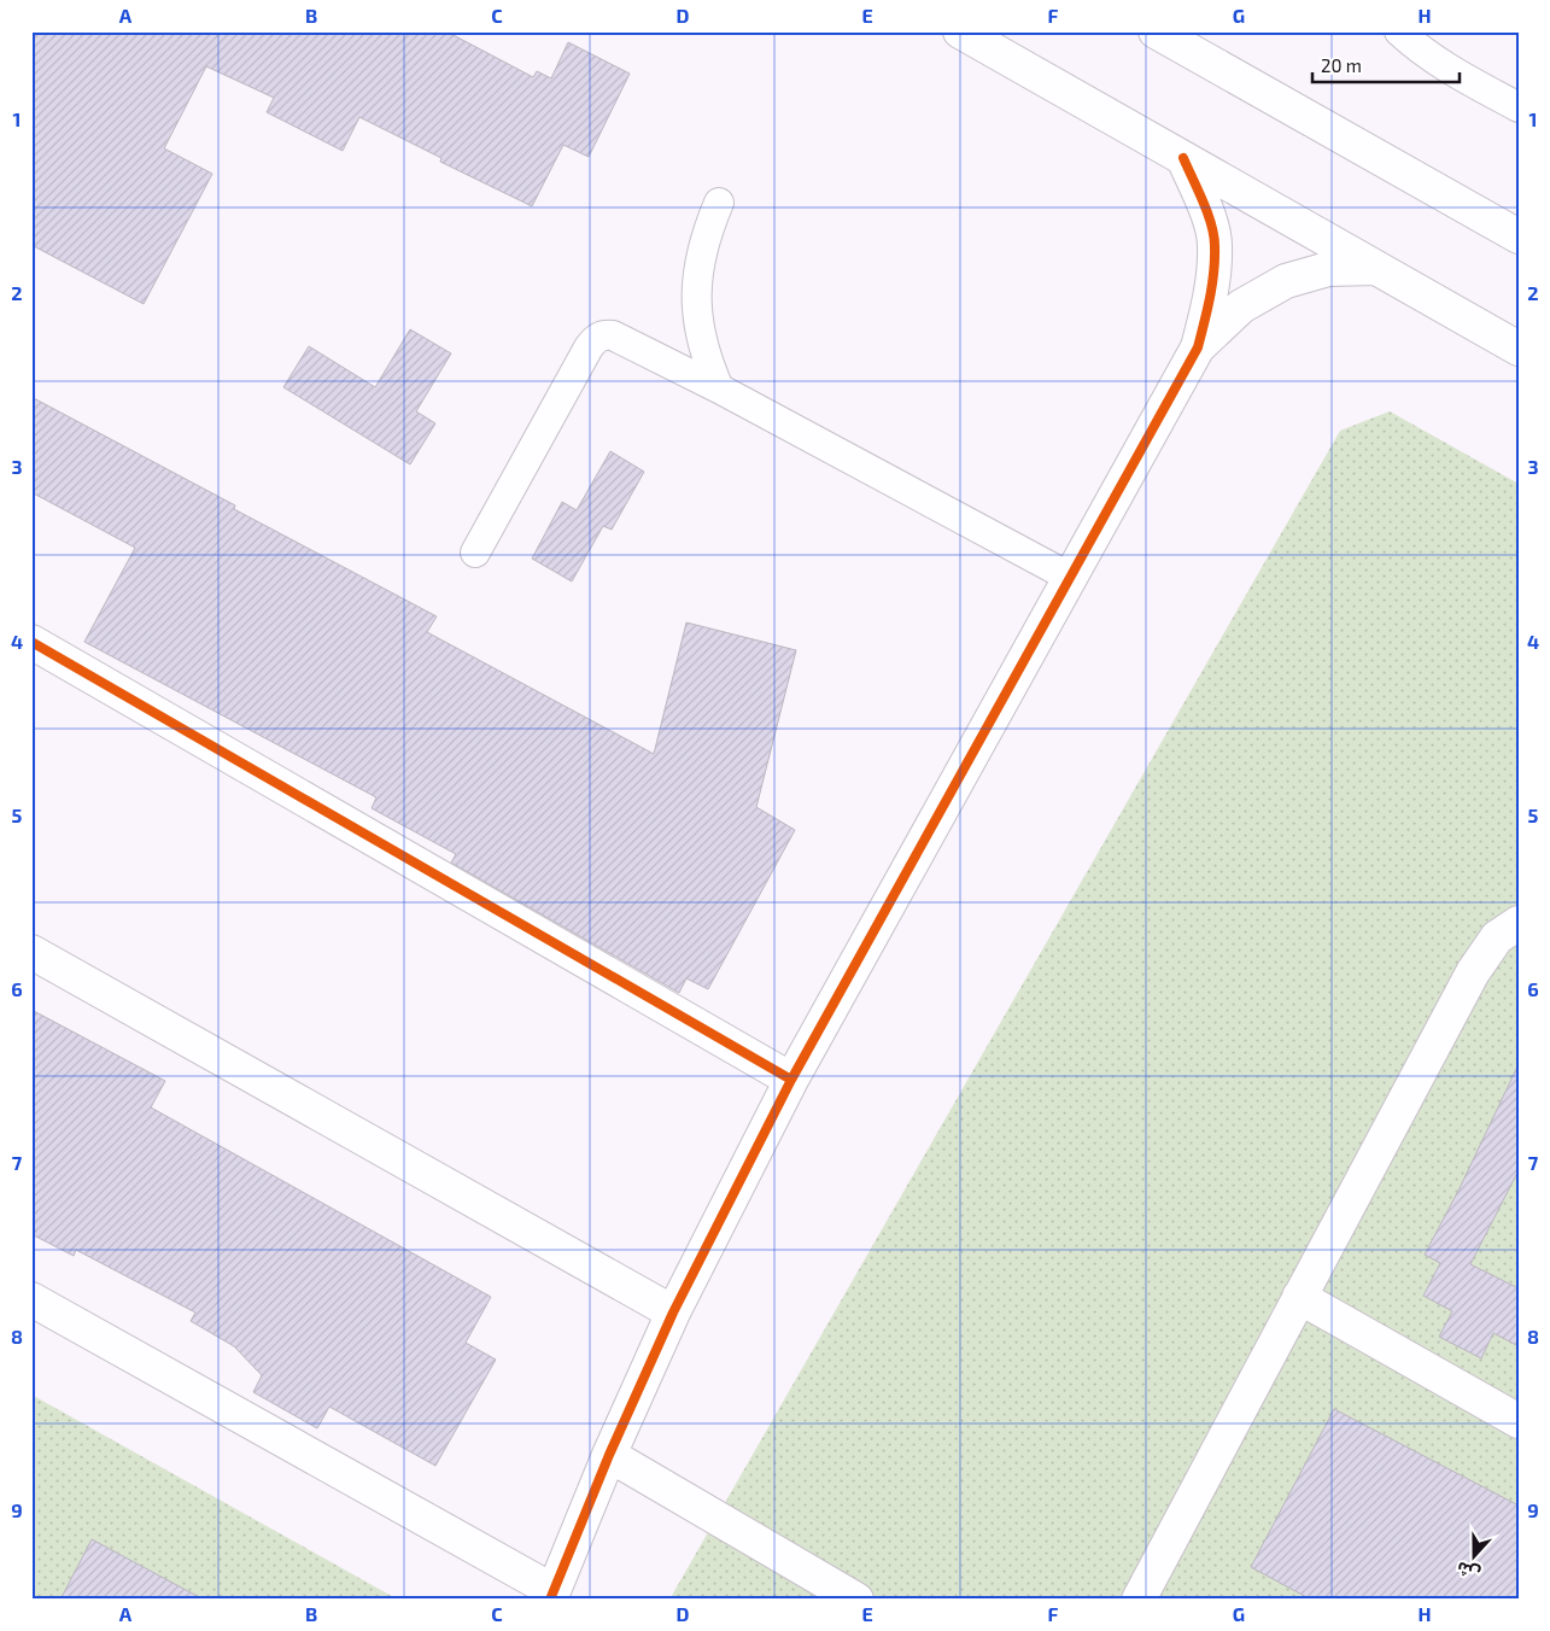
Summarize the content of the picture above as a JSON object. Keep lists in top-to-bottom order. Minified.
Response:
{"scale_bar":"20 m","north":"bottom","grid":{"columns":["A","B","C","D","E","F","G","H"],"rows":["1","2","3","4","5","6","7","8","9"]}}
